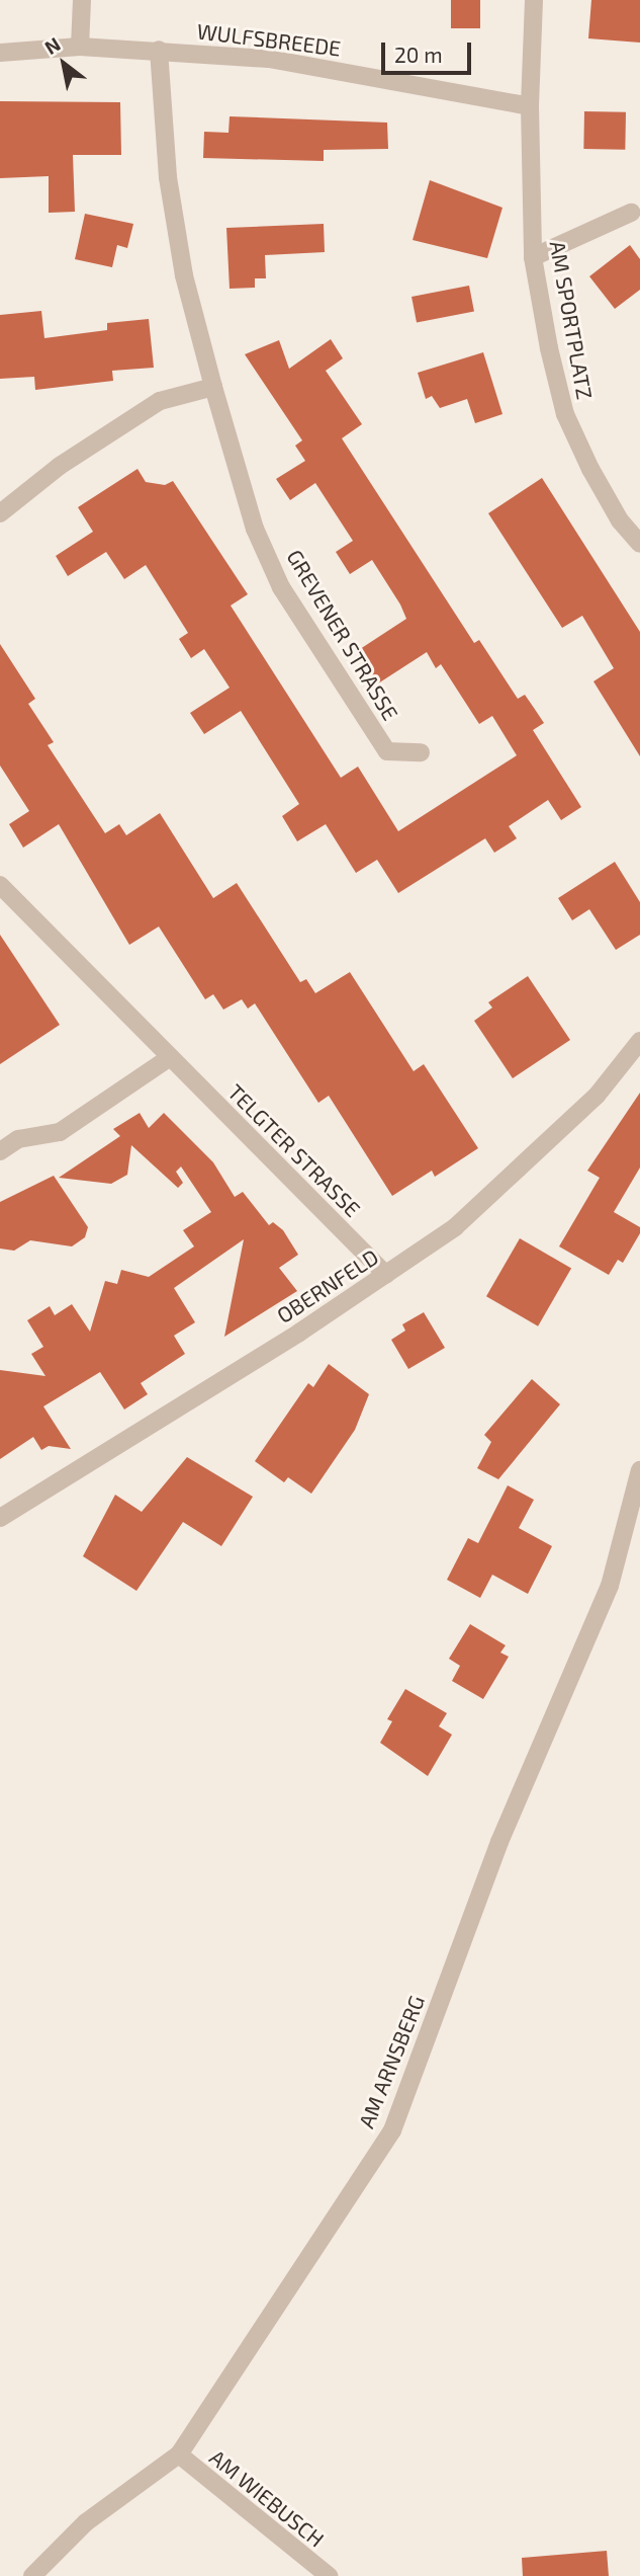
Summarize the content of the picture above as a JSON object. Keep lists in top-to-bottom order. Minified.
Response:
{"streets":{"street":["WULFSBREEDE","AM SPORTPLATZ","GREVENER STRASSE","TELGTER STRASSE","OBERNFELD","AM ARNSBERG","AM WIEBUSCH"]},"crossings":[["WULFSBREEDE","AM SPORTPLATZ"],["WULFSBREEDE","GREVENER STRASSE"],["TELGTER STRASSE","OBERNFELD"],["AM ARNSBERG","AM WIEBUSCH"]],"scale_bar":"20 m","north":"top left"}
